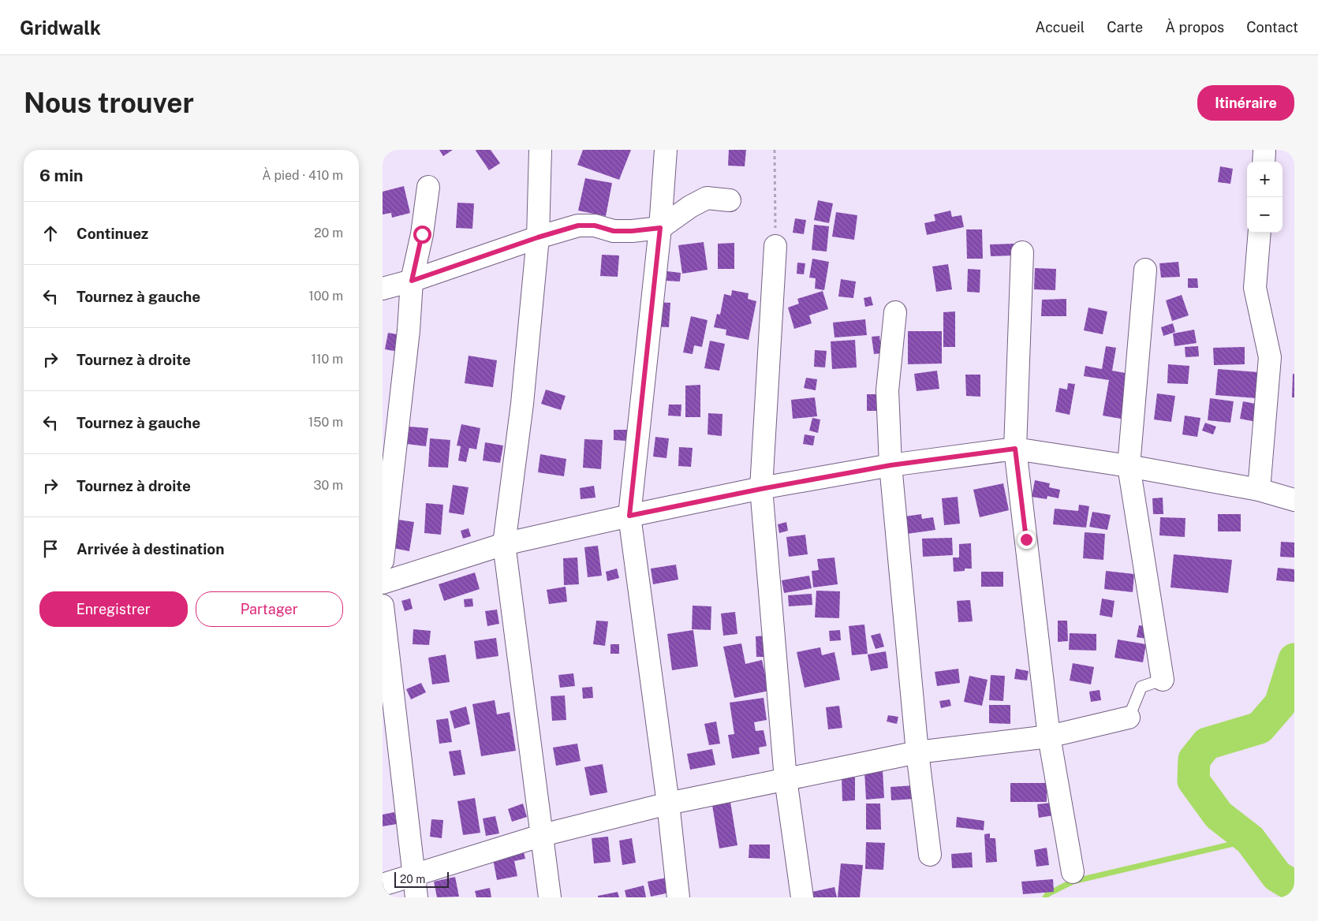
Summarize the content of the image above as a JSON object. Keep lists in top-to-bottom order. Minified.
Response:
{"scale_bar":"20 m","page":{"header":"Gridwalk","nav":["Accueil","Carte","À propos","Contact"],"buttons":["Itinéraire",["Enregistrer","Partager"]],"title":"Nous trouver","heading":["6 min","À pied · 410 m"],"map_buttons":["+","−"],"list":[["Continuez","20 m"],["Tournez à gauche","100 m"],["Tournez à droite","110 m"],["Tournez à gauche","150 m"],["Tournez à droite","30 m"],"Arrivée à destination"],"scale":"20 m"}}
